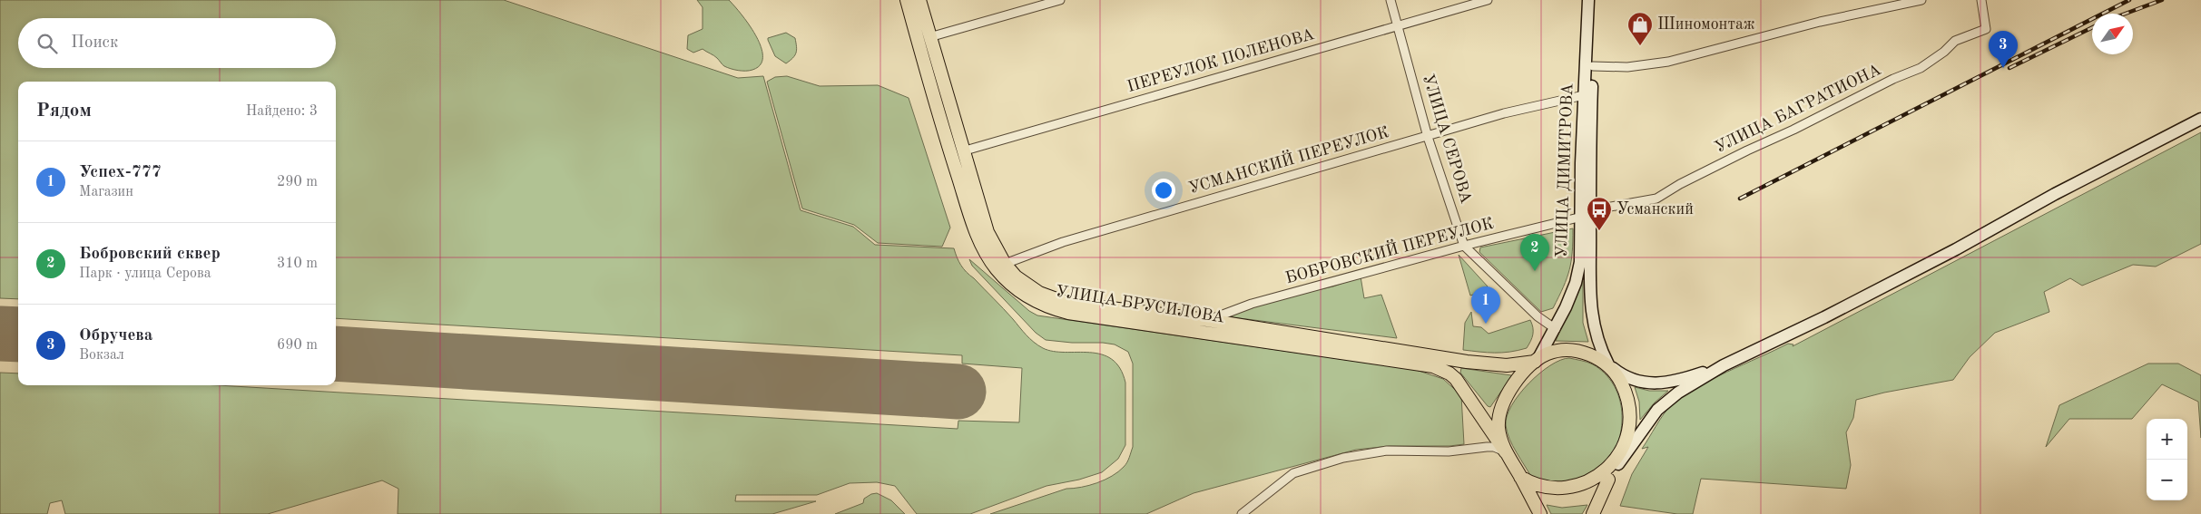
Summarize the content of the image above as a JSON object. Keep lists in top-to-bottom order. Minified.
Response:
{"streets":{"main road":["УЛИЦА ДИМИТРОВА","УЛИЦА БРУСИЛОВА"],"street":["ПЕРЕУЛОК ПОЛЕНОВА","УЛИЦА БАГРАТИОНА","УЛИЦА СЕРОВА","УСМАНСКИЙ ПЕРЕУЛОК","БОБРОВСКИЙ ПЕРЕУЛОК"]},"crossings":[["ПЕРЕУЛОК ПОЛЕНОВА","УЛИЦА СЕРОВА"],["ПЕРЕУЛОК ПОЛЕНОВА","УЛИЦА БРУСИЛОВА"],["УЛИЦА БАГРАТИОНА","УЛИЦА ДИМИТРОВА"],["УЛИЦА БАГРАТИОНА","БОБРОВСКИЙ ПЕРЕУЛОК"],["УЛИЦА СЕРОВА","УСМАНСКИЙ ПЕРЕУЛОК"],["УЛИЦА СЕРОВА","УЛИЦА ДИМИТРОВА"],["УЛИЦА СЕРОВА","БОБРОВСКИЙ ПЕРЕУЛОК"],["УСМАНСКИЙ ПЕРЕУЛОК","УЛИЦА ДИМИТРОВА"],["УСМАНСКИЙ ПЕРЕУЛОК","УЛИЦА БРУСИЛОВА"],["УЛИЦА ДИМИТРОВА","БОБРОВСКИЙ ПЕРЕУЛОК"],["УЛИЦА ДИМИТРОВА","УЛИЦА БРУСИЛОВА"],["БОБРОВСКИЙ ПЕРЕУЛОК","УЛИЦА БРУСИЛОВА"]],"places":{"shop":["Шиномонтаж"],"bus stop":["Усманский"]},"north":"top right","page":{"search":"Поиск","pins":["3","2","1"],"heading":["Рядом","Найдено: 3"],"list":[{"mark":"1","name":"Успех-777","note":"Магазин","value":"290 m"},{"mark":"2","name":"Бобровский сквер","note":"Парк · улица Серова","value":"310 m"},{"mark":"3","name":"Обручева","note":"Вокзал","value":"690 m"}],"map_buttons":["+","−"]}}
